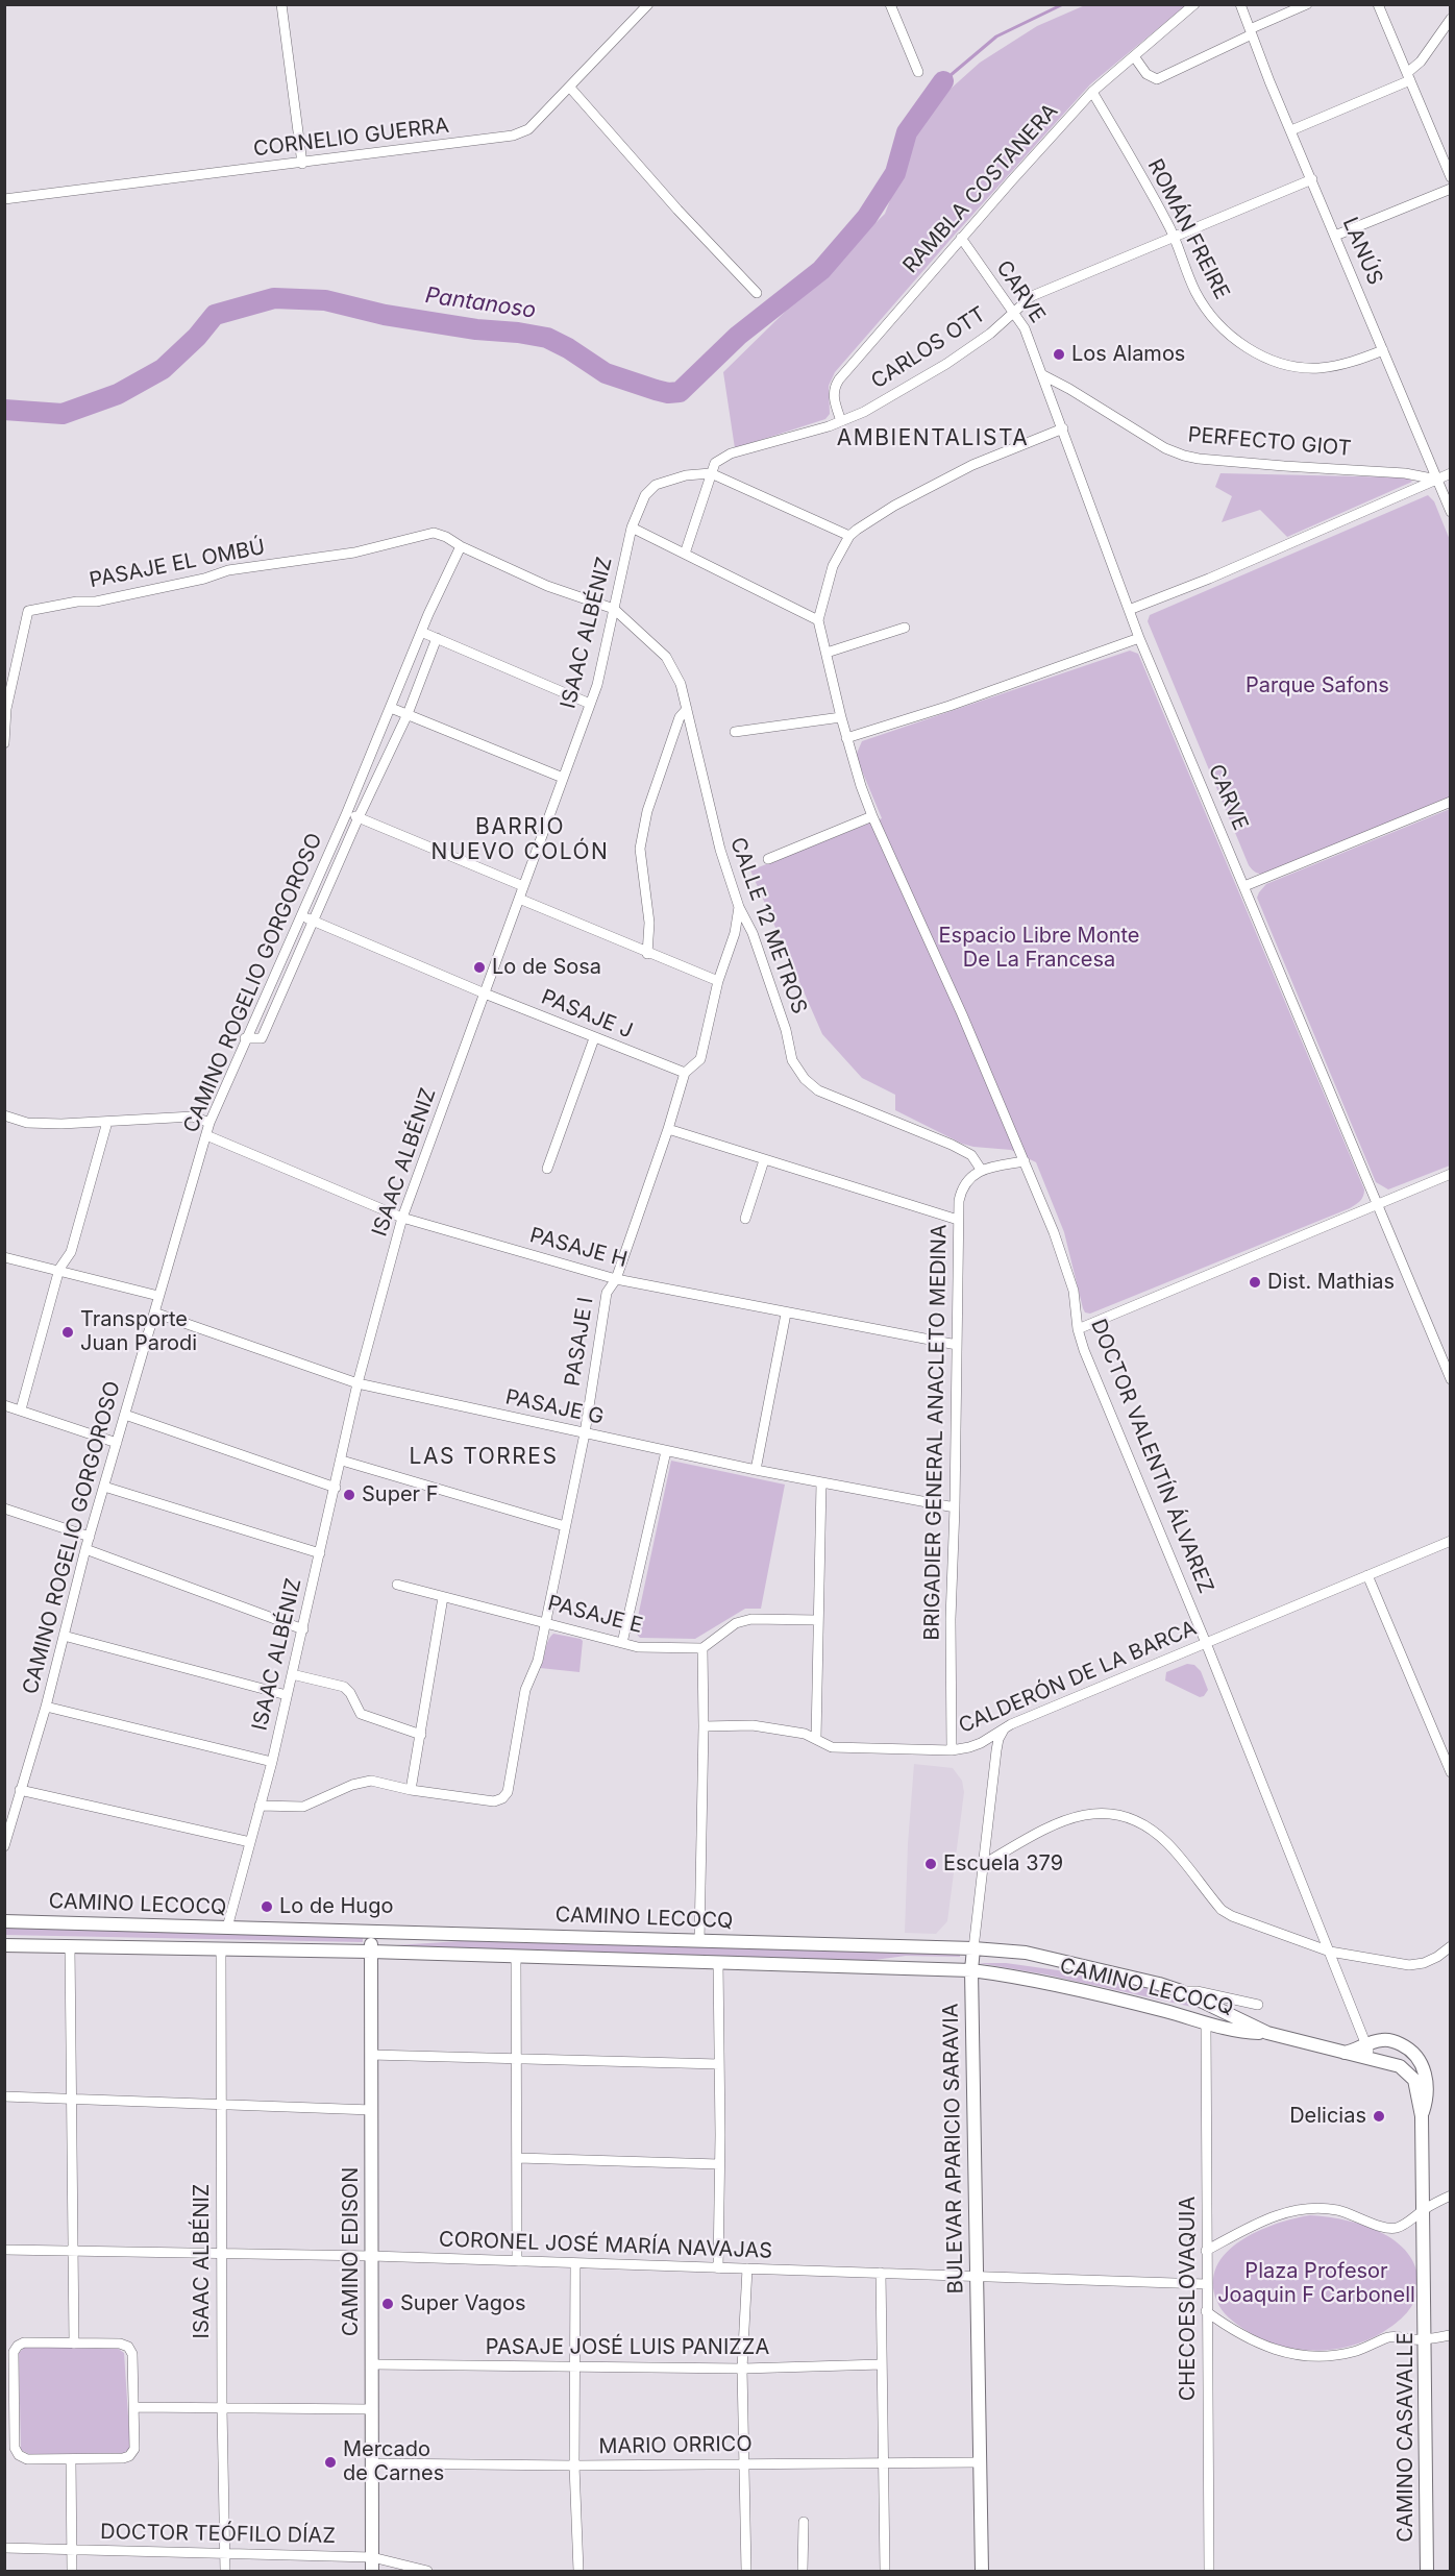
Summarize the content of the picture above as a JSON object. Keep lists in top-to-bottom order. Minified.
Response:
{"streets":{"street":["CORNELIO GUERRA","RAMBLA COSTANERA","ROMÁN FREIRE","LANÚS","CARVE","CARLOS OTT","PERFECTO GIOT","PASAJE EL OMBÚ","ISAAC ALBÉNIZ","CALLE 12 METROS","CAMINO ROGELIO GORGOROSO","PASAJE J","PASAJE H","PASAJE I","PASAJE G","BRIGADIER GENERAL ANACLETO MEDINA","DOCTOR VALENTÍN ÁLVAREZ","PASAJE E","CALDERÓN DE LA BARCA","CAMINO LECOCQ","BULEVAR APARICIO SARAVIA","CORONEL JOSÉ MARÍA NAVAJAS","CAMINO EDISON","CHECOESLOVAQUIA","PASAJE JOSÉ LUIS PANIZZA","CAMINO CASAVALLE","MARIO ORRICO","DOCTOR TEÓFILO DÍAZ"]},"crossings":[["RAMBLA COSTANERA","ROMÁN FREIRE"],["RAMBLA COSTANERA","CARVE"],["RAMBLA COSTANERA","CARLOS OTT"],["ROMÁN FREIRE","LANÚS"],["ROMÁN FREIRE","CARLOS OTT"],["LANÚS","CARLOS OTT"],["LANÚS","PERFECTO GIOT"],["CARVE","CARLOS OTT"],["CARVE","PERFECTO GIOT"],["CARLOS OTT","ISAAC ALBÉNIZ"],["PASAJE EL OMBÚ","CAMINO ROGELIO GORGOROSO"],["ISAAC ALBÉNIZ","CALLE 12 METROS"],["ISAAC ALBÉNIZ","PASAJE J"],["ISAAC ALBÉNIZ","PASAJE H"],["ISAAC ALBÉNIZ","PASAJE G"],["ISAAC ALBÉNIZ","CAMINO LECOCQ"],["ISAAC ALBÉNIZ","CORONEL JOSÉ MARÍA NAVAJAS"],["ISAAC ALBÉNIZ","DOCTOR TEÓFILO DÍAZ"],["CALLE 12 METROS","PASAJE I"],["CALLE 12 METROS","BRIGADIER GENERAL ANACLETO MEDINA"],["CAMINO ROGELIO GORGOROSO","PASAJE J"],["CAMINO ROGELIO GORGOROSO","PASAJE H"],["CAMINO ROGELIO GORGOROSO","PASAJE G"],["PASAJE J","PASAJE I"],["PASAJE H","PASAJE I"],["PASAJE H","BRIGADIER GENERAL ANACLETO MEDINA"],["PASAJE I","PASAJE G"],["PASAJE I","PASAJE E"],["PASAJE G","BRIGADIER GENERAL ANACLETO MEDINA"],["BRIGADIER GENERAL ANACLETO MEDINA","CALDERÓN DE LA BARCA"],["DOCTOR VALENTÍN ÁLVAREZ","CALDERÓN DE LA BARCA"],["DOCTOR VALENTÍN ÁLVAREZ","CAMINO LECOCQ"],["CALDERÓN DE LA BARCA","BULEVAR APARICIO SARAVIA"],["CAMINO LECOCQ","BULEVAR APARICIO SARAVIA"],["CAMINO LECOCQ","CAMINO EDISON"],["CAMINO LECOCQ","CHECOESLOVAQUIA"],["CAMINO LECOCQ","CAMINO CASAVALLE"],["BULEVAR APARICIO SARAVIA","CORONEL JOSÉ MARÍA NAVAJAS"],["BULEVAR APARICIO SARAVIA","MARIO ORRICO"],["CORONEL JOSÉ MARÍA NAVAJAS","CAMINO EDISON"],["CORONEL JOSÉ MARÍA NAVAJAS","CHECOESLOVAQUIA"],["CAMINO EDISON","PASAJE JOSÉ LUIS PANIZZA"],["CAMINO EDISON","MARIO ORRICO"],["CAMINO EDISON","DOCTOR TEÓFILO DÍAZ"]],"districts":["AMBIENTALISTA","BARRIO NUEVO COLÓN","LAS TORRES"],"water":["Pantanoso"],"parks":["Parque Safons","Espacio Libre Monte De La Francesa","Plaza Profesor Joaquin F Carbonell"],"places":["Los Alamos","Lo de Sosa","Dist. Mathias","Transporte Juan Parodi","Super F","Escuela 379","Lo de Hugo","Delicias","Super Vagos","Mercado de Carnes"]}
